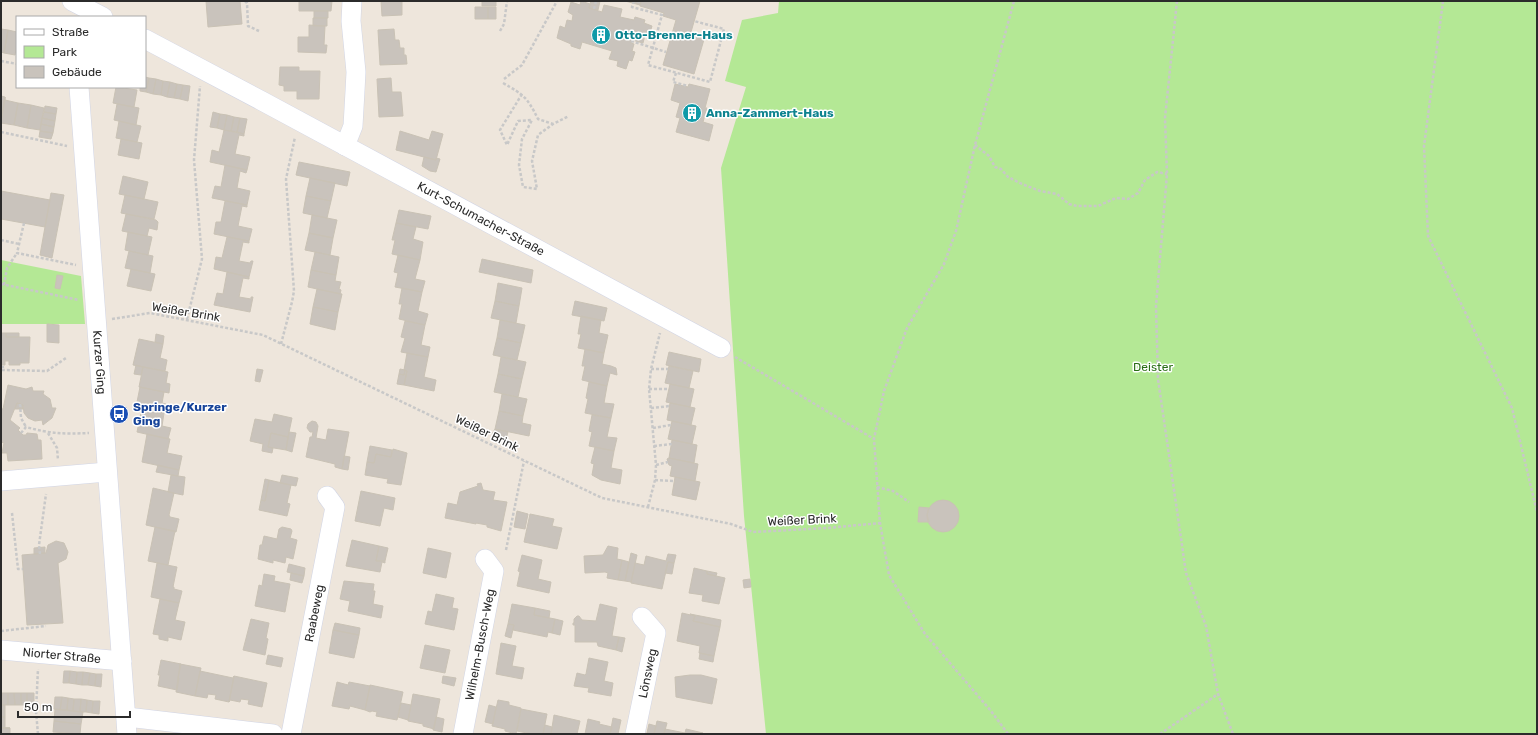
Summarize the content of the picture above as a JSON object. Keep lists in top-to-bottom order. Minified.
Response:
{"streets":{"street":["Kurt-Schumacher-Straße","Kurzer Ging","Raabeweg","Wilhelm-Busch-Weg","Niorter Straße","Lönsweg"],"path":["Weißer Brink"]},"crossings":[["Weißer Brink","Kurzer Ging"],["Kurzer Ging","Niorter Straße"]],"parks":["Deister"],"places":{"building":["Otto-Brenner-Haus","Anna-Zammert-Haus"],"bus stop":["Springe/Kurzer Ging"]},"legend":["Straße","Park","Gebäude"],"scale_bar":"50 m"}
